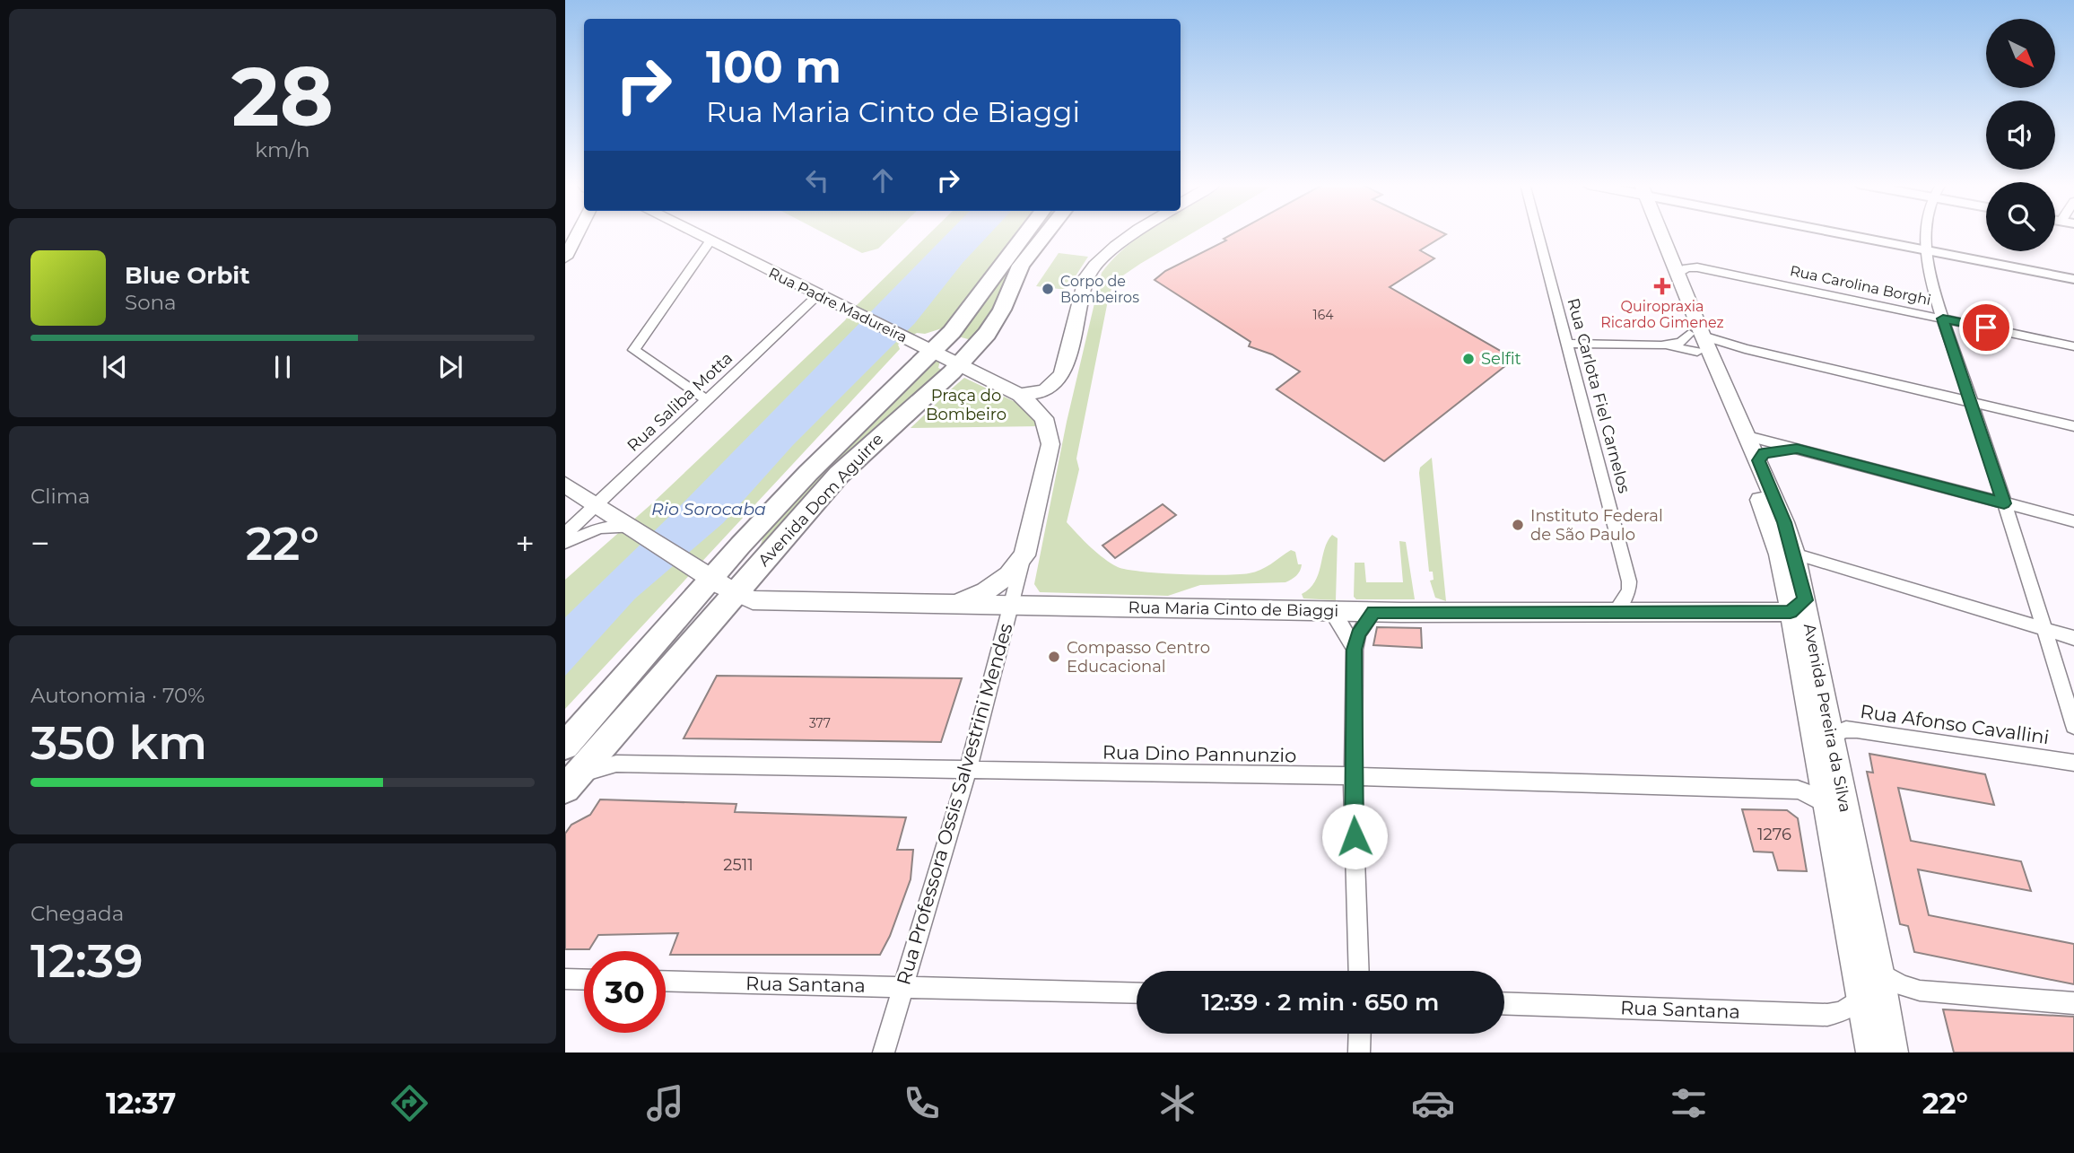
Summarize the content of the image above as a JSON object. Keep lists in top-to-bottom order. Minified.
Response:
{"streets":{"highway":["Avenida Dom Aguirre"],"main road":["Rua Padre Madureira","Rua Maria Cinto de Biaggi","Avenida Pereira da Silva","Rua Professora Ossis Salvestrini Mendes"],"street":["Rua Carolina Borghi","Rua Carlota Fiel Carnelos","Rua Saliba Motta","Rua Afonso Cavallini","Rua Dino Pannunzio","Rua Santana"]},"crossings":[["Rua Carolina Borghi","Avenida Pereira da Silva"],["Rua Padre Madureira","Rua Saliba Motta"],["Rua Padre Madureira","Avenida Dom Aguirre"],["Rua Carlota Fiel Carnelos","Rua Maria Cinto de Biaggi"],["Rua Saliba Motta","Rua Maria Cinto de Biaggi"],["Avenida Dom Aguirre","Rua Maria Cinto de Biaggi"],["Avenida Dom Aguirre","Rua Dino Pannunzio"],["Rua Maria Cinto de Biaggi","Avenida Pereira da Silva"],["Rua Maria Cinto de Biaggi","Rua Professora Ossis Salvestrini Mendes"],["Avenida Pereira da Silva","Rua Afonso Cavallini"],["Avenida Pereira da Silva","Rua Dino Pannunzio"],["Avenida Pereira da Silva","Rua Santana"],["Rua Dino Pannunzio","Rua Professora Ossis Salvestrini Mendes"],["Rua Professora Ossis Salvestrini Mendes","Rua Santana"]],"water":["Rio Sorocaba"],"parks":["Praça do Bombeiro"],"places":{"health":["Quiropraxia Ricardo Gimenez"],"other":["Corpo de Bombeiros","Selfit","Instituto Federal de São Paulo","Compasso Centro Educacional"]},"house_numbers":["164","377","1276","2511"],"north":"bottom right","page":{"tile":[["28","km/h"],"Clima",["Autonomia · 70%","350 km"],["Chegada","12:39"]],"turn":["100 m","Rua Maria Cinto de Biaggi"],"song":["Blue Orbit","Sona"],"heat":["−","22°","+"],"limit":"30","trip":"12:39 · 2 min · 650 m","tabs":["12:37","22°"]}}
